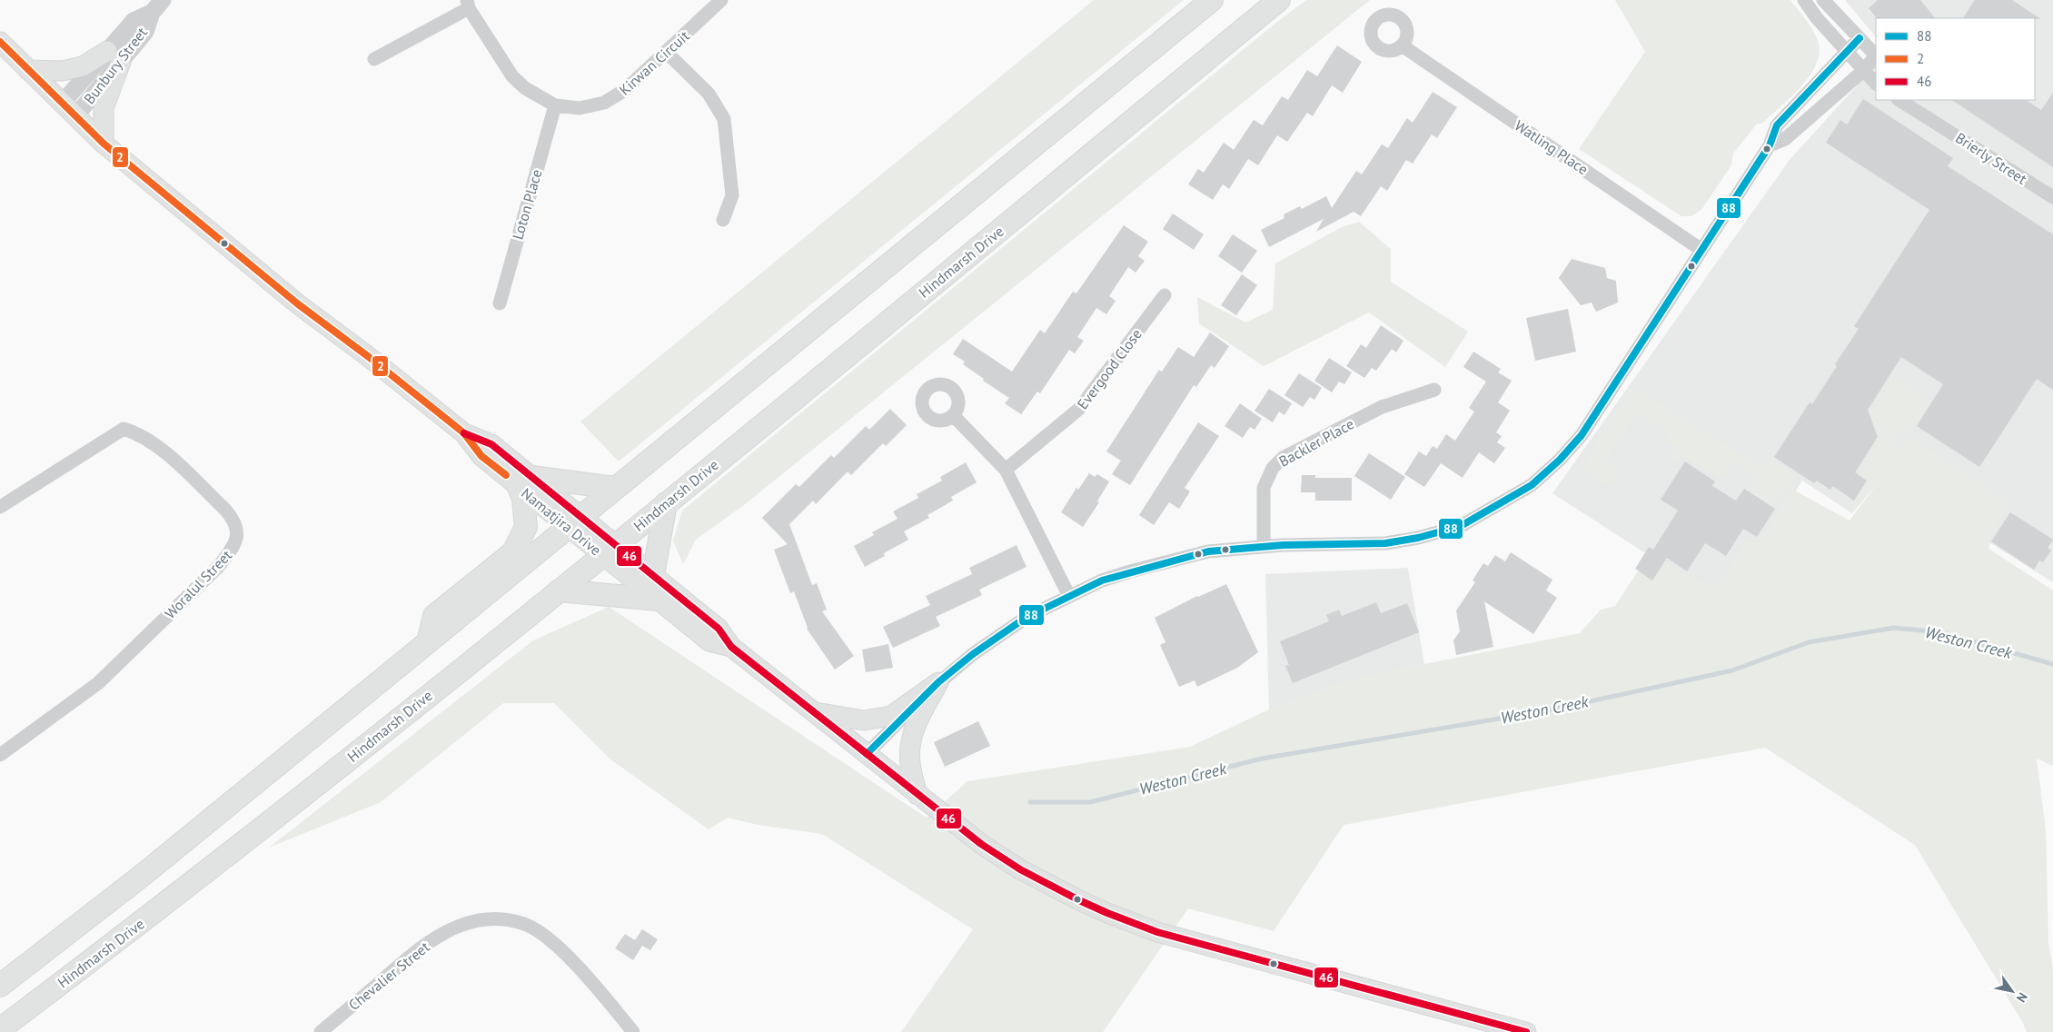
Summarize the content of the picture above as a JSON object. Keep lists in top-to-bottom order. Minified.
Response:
{"streets":{"main road":["Hindmarsh Drive","Namatjira Drive"],"street":["Kirwan Circuit","Bunbury Street","Watling Place","Brierly Street","Loton Place","Evergood Close","Backler Place","Woralul Street","Chevalier Street"]},"crossings":[["Kirwan Circuit","Loton Place"],["Bunbury Street","Namatjira Drive"],["Hindmarsh Drive","Namatjira Drive"]],"water":["Weston Creek"],"lines":["transit line 88","transit line 2","transit line 46"],"legend":["88","2","46"],"north":"bottom right"}
